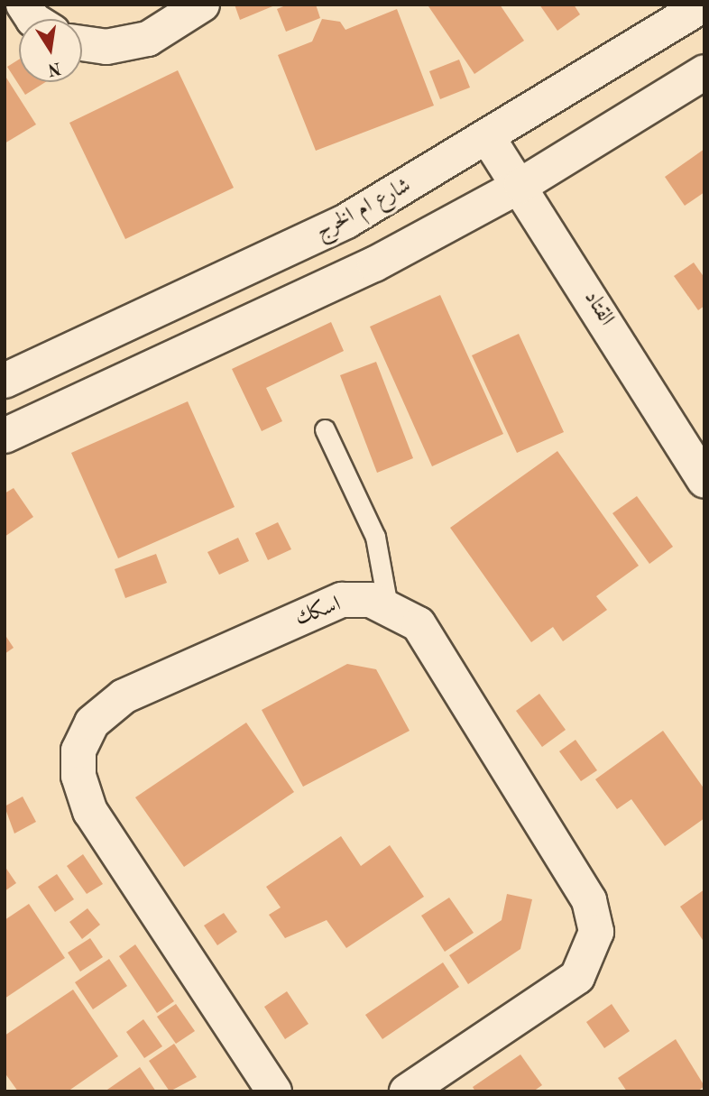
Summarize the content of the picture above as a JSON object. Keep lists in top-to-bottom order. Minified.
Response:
{"streets":{"street":["شارع ام الخرج","القتاد","اسكك"]},"crossings":[["شارع ام الخرج","القتاد"]],"north":"bottom"}
